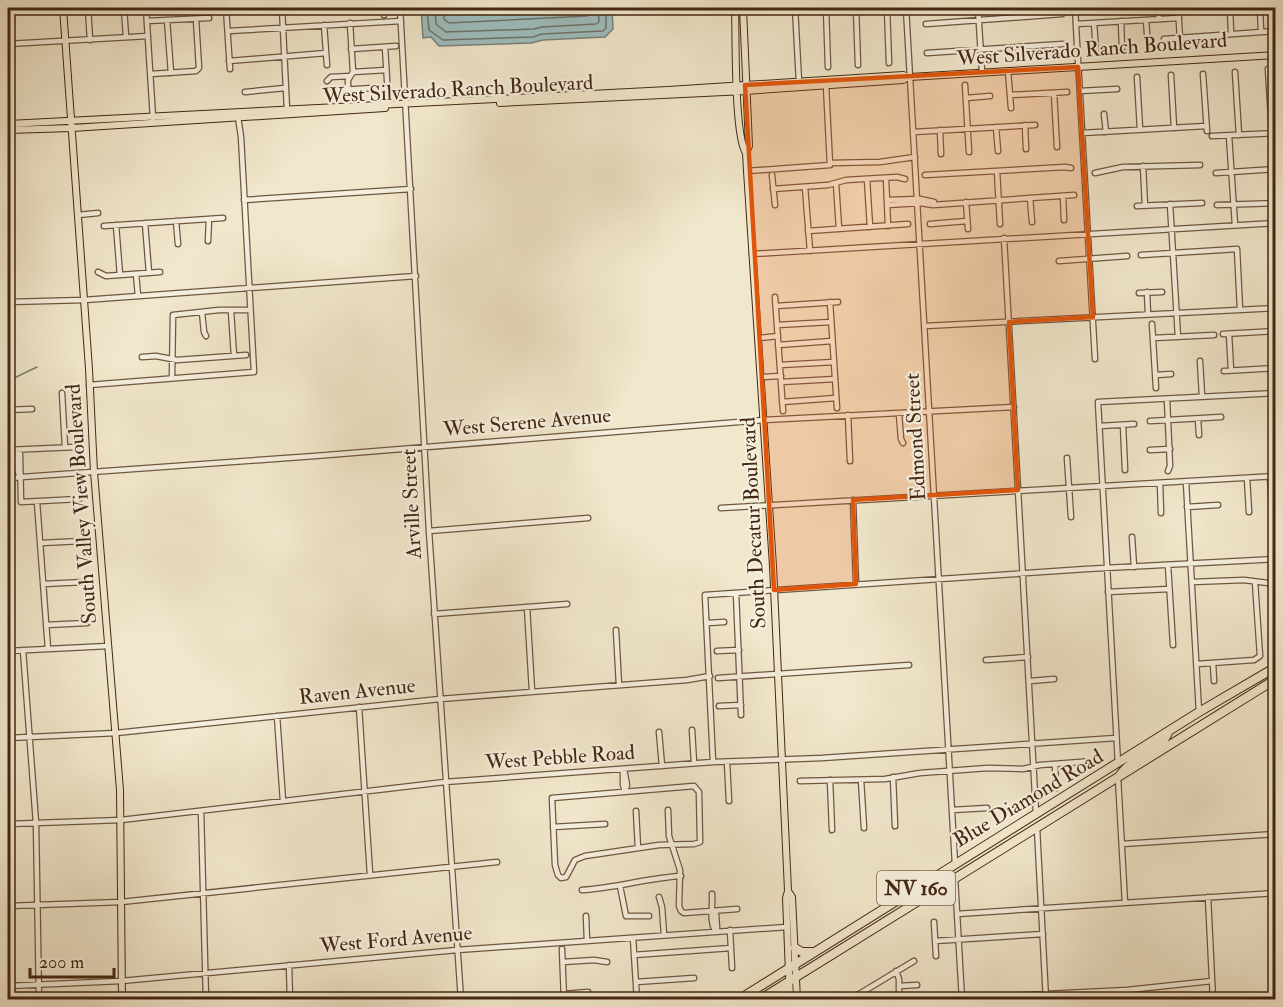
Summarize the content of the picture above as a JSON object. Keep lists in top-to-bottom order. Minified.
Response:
{"streets":{"highway":["Blue Diamond Road","NV 160"],"main road":["West Silverado Ranch Boulevard","South Valley View Boulevard","South Decatur Boulevard"],"street":["West Serene Avenue","Edmond Street","Arville Street","Raven Avenue","West Pebble Road","West Ford Avenue"]},"crossings":[["West Silverado Ranch Boulevard","Edmond Street"],["West Silverado Ranch Boulevard","South Valley View Boulevard"],["West Silverado Ranch Boulevard","Arville Street"],["West Silverado Ranch Boulevard","South Decatur Boulevard"],["West Serene Avenue","Edmond Street"],["West Serene Avenue","South Valley View Boulevard"],["West Serene Avenue","Arville Street"],["West Serene Avenue","South Decatur Boulevard"],["Edmond Street","West Pebble Road"],["Edmond Street","Blue Diamond Road"],["South Valley View Boulevard","Raven Avenue"],["South Valley View Boulevard","West Pebble Road"],["South Valley View Boulevard","West Ford Avenue"],["Arville Street","Raven Avenue"],["Arville Street","West Pebble Road"],["Arville Street","West Ford Avenue"],["South Decatur Boulevard","West Pebble Road"],["South Decatur Boulevard","Blue Diamond Road"],["South Decatur Boulevard","West Ford Avenue"]],"scale_bar":"200 m"}
